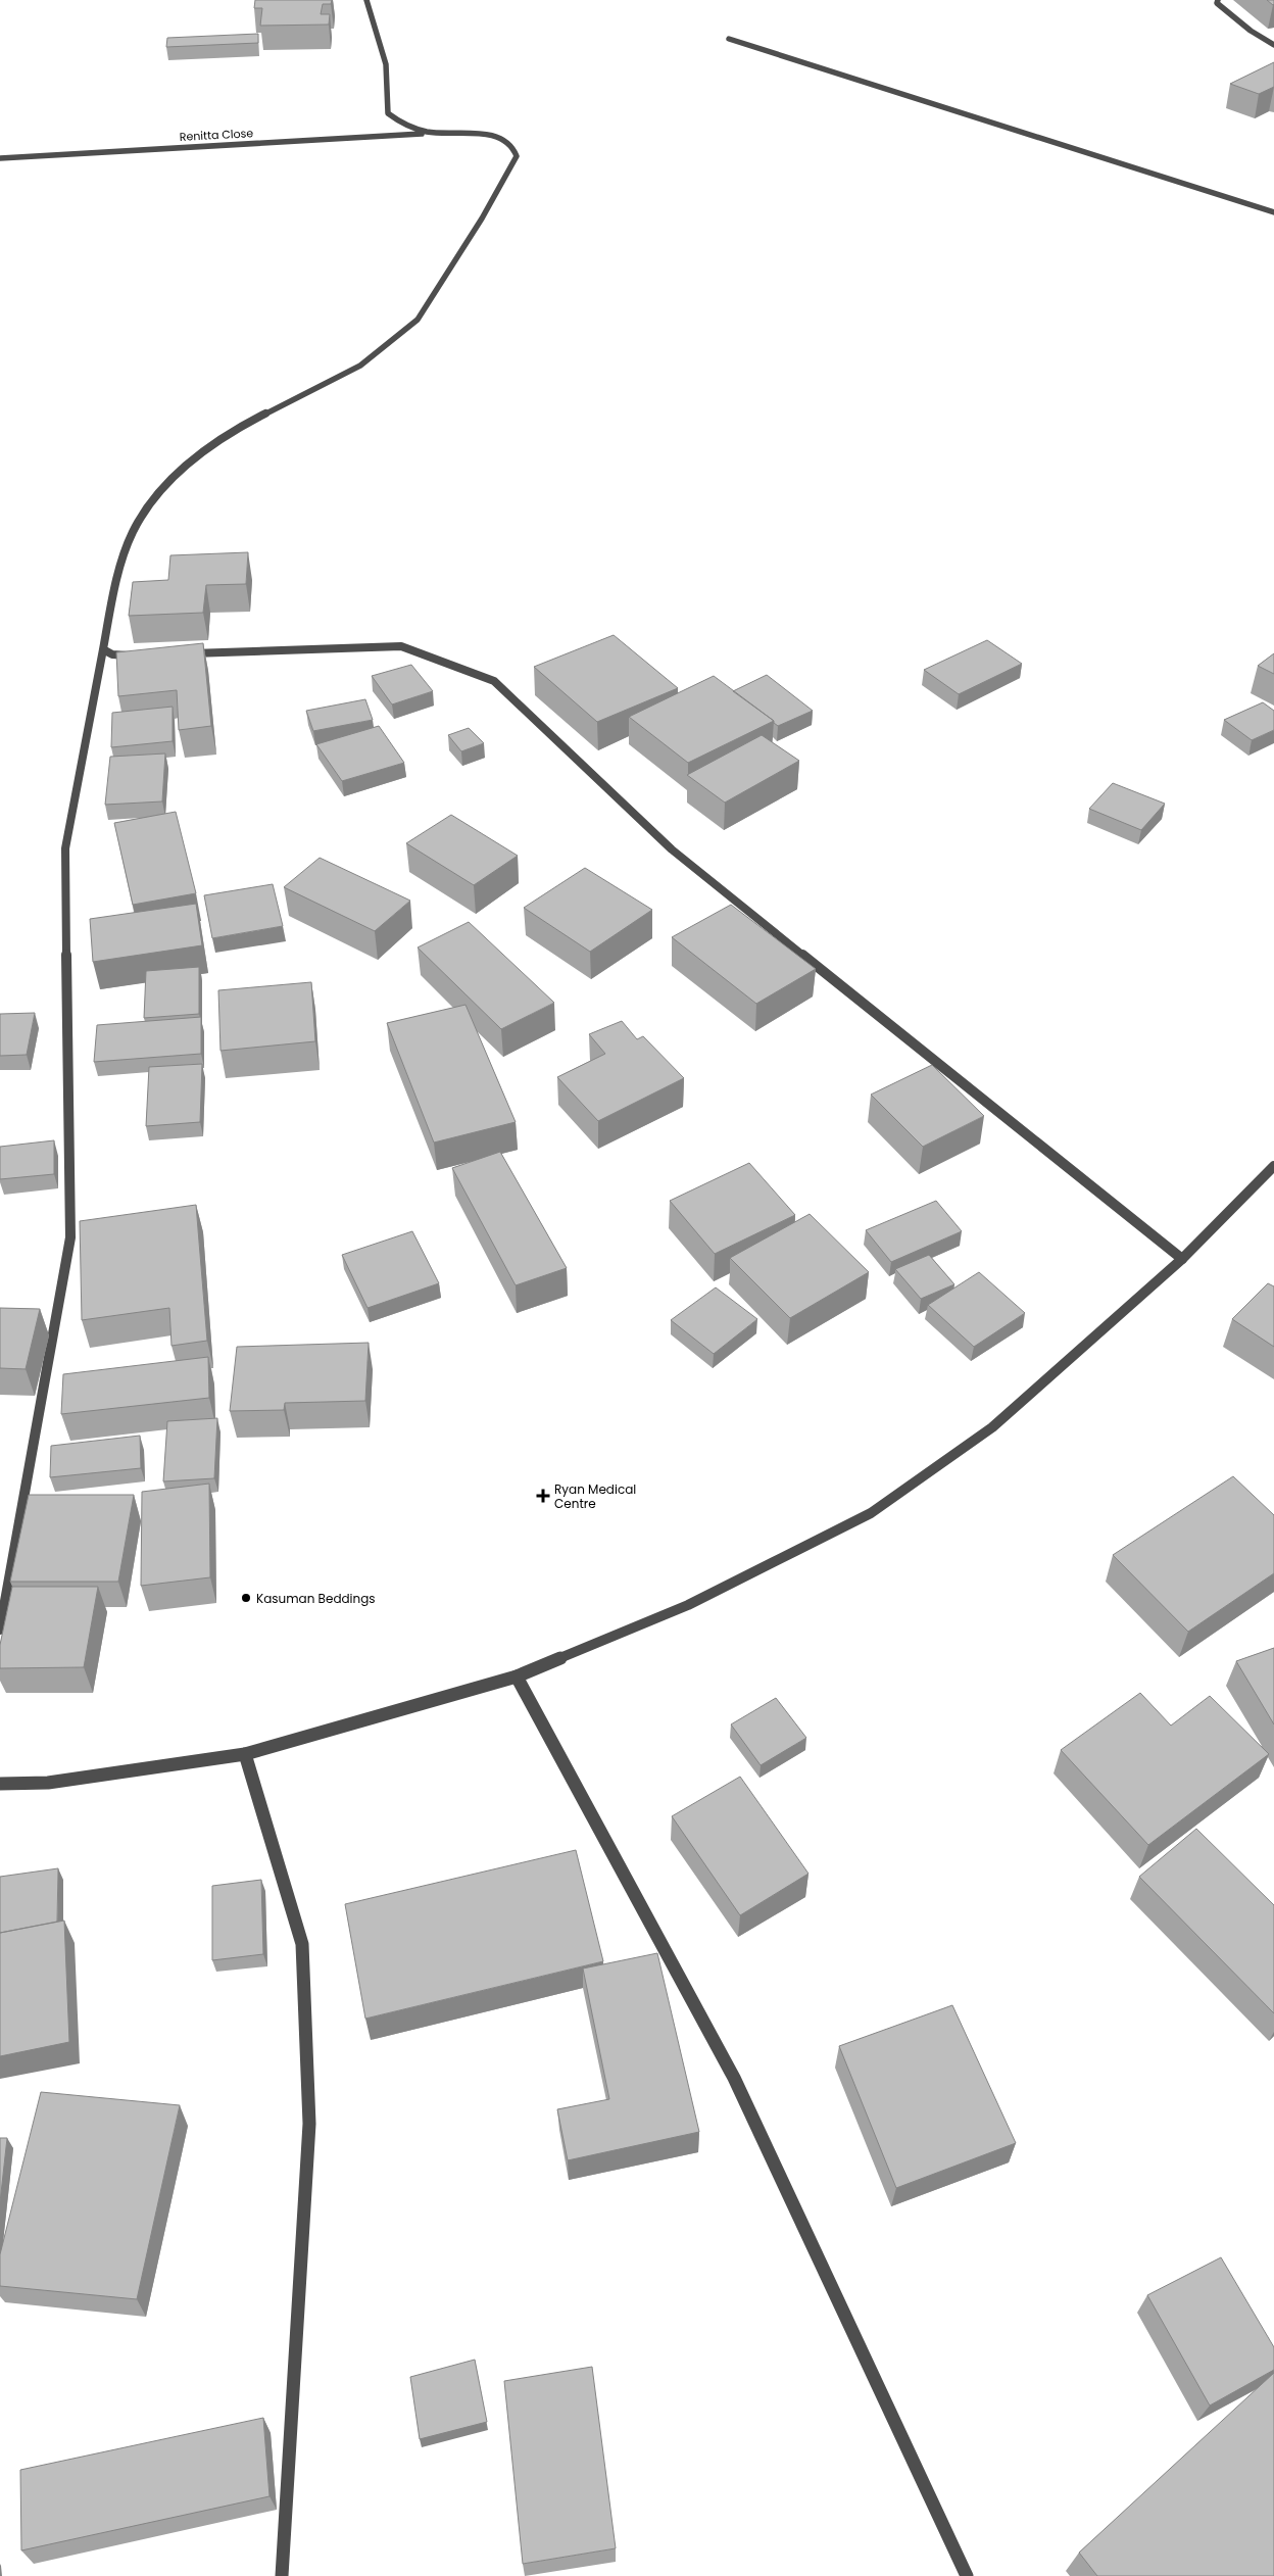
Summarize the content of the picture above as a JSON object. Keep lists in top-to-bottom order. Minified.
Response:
{"streets":{"street":["Renitta Close"]},"places":{"health":["Ryan Medical Centre"],"other":["Kasuman Beddings"]}}
